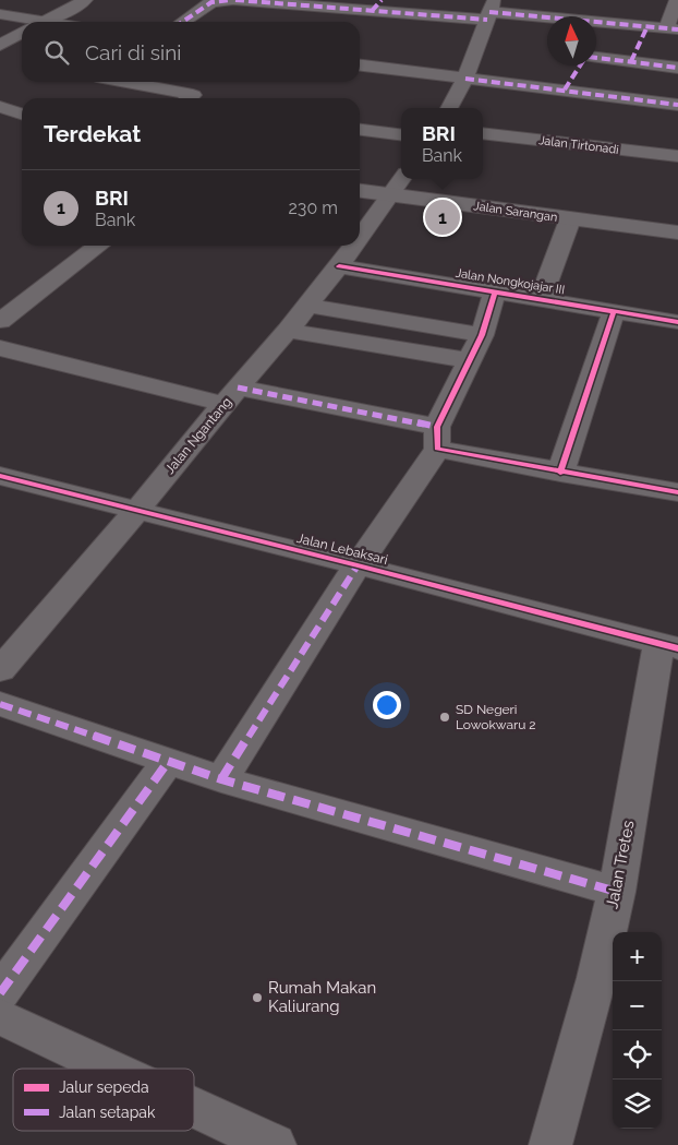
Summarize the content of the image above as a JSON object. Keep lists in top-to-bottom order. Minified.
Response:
{"streets":{"street":["Jalan Tirtonadi","Jalan Sarangan","Jalan Nongkojajar III","Jalan Ngantang","Jalan Lebaksari","Jalan Tretes"]},"crossings":[["Jalan Sarangan","Jalan Ngantang"],["Jalan Nongkojajar III","Jalan Ngantang"],["Jalan Ngantang","Jalan Lebaksari"],["Jalan Lebaksari","Jalan Tretes"]],"places":["SD Negeri Lowokwaru 2","Rumah Makan Kaliurang"],"legend":["Jalur sepeda","Jalan setapak"],"north":"top","page":{"search":"Cari di sini","heading":"Terdekat","popup":["BRI","Bank"],"list":[{"mark":"1","name":"BRI","note":"Bank","value":"230 m"}],"pins":"1","map_buttons":["+","−"]}}
